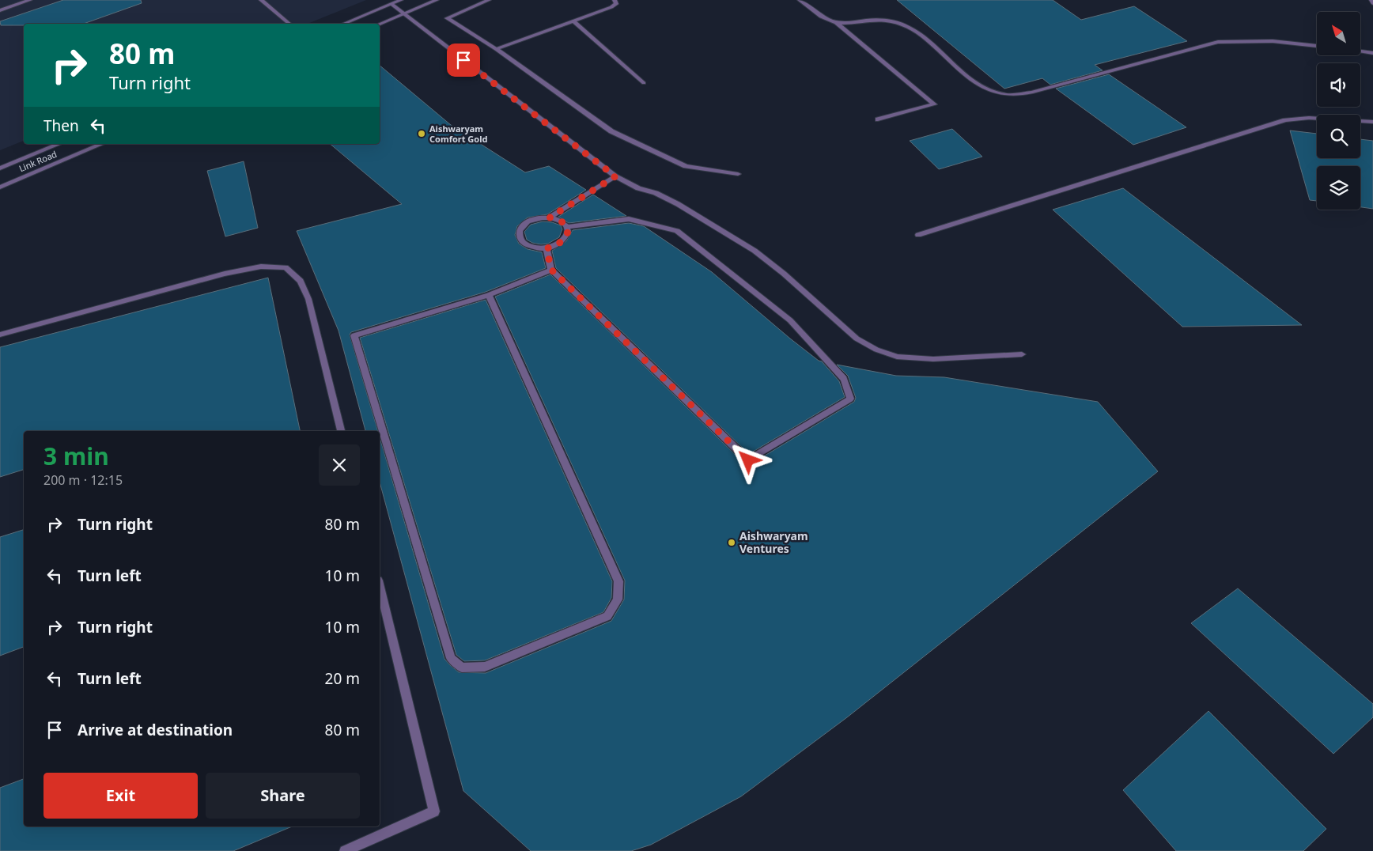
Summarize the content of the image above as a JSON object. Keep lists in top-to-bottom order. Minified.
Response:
{"streets":{"street":["Link Road"]},"places":["Aishwaryam Comfort Gold","Aishwaryam Ventures"],"north":"top left","page":{"turn":["80 m","Turn right"],"then":"Then","heading":["3 min","200 m · 12:15"],"list":[{"name":"Turn right","value":"80 m"},{"name":"Turn left","value":"10 m"},{"name":"Turn right","value":"10 m"},{"name":"Turn left","value":"20 m"},{"name":"Arrive at destination","value":"80 m"}],"buttons":["Exit","Share"]}}
